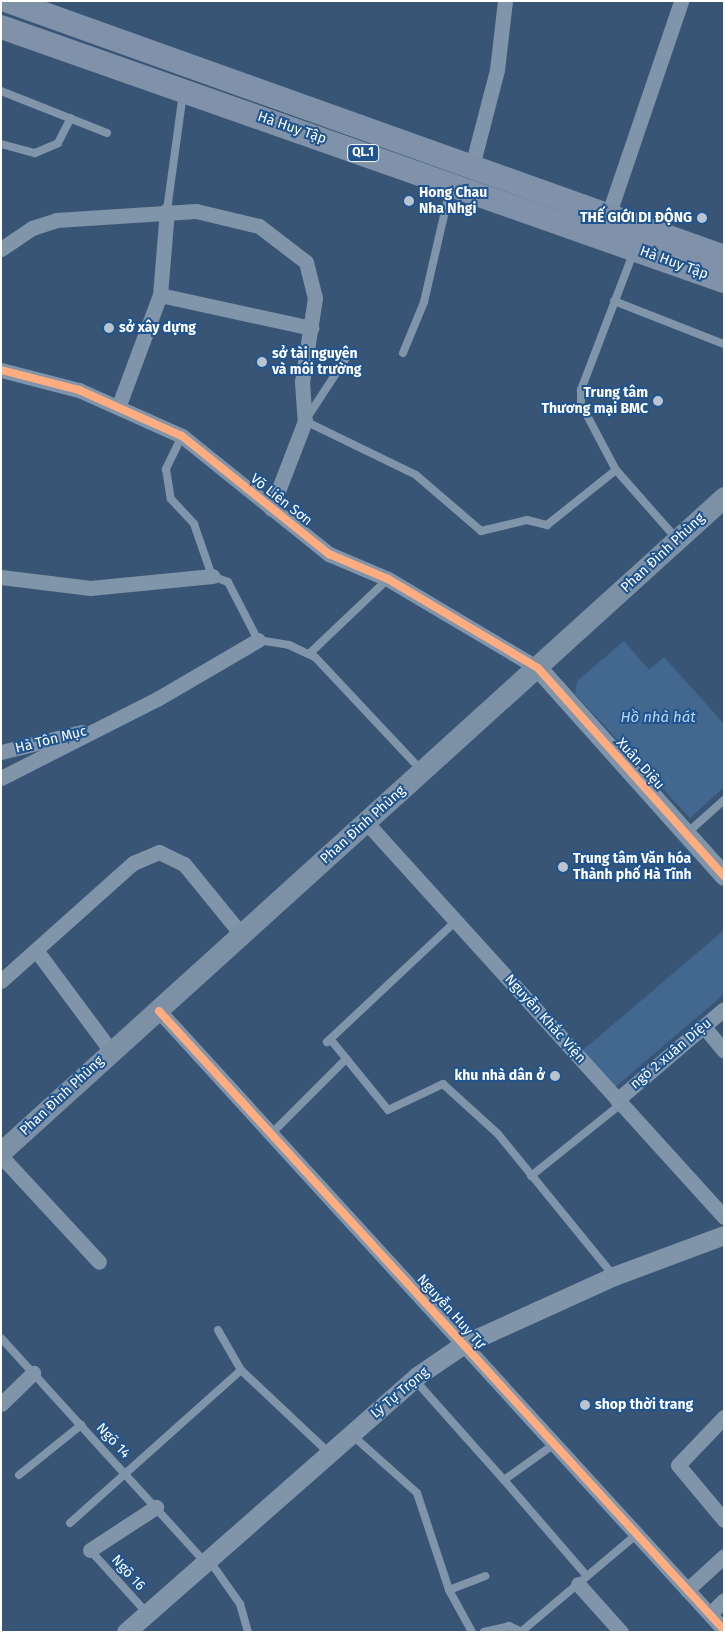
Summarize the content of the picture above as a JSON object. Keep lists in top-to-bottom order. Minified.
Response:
{"streets":{"main road":["Hà Huy Tập","QL.1","Phan Đình Phùng"],"street":["Võ Liên Sơn","Hà Tôn Mục","Xuân Diệu","Nguyễn Khắc Viện","ngõ 2 xuân Diệu","Nguyễn Huy Tự","Lý Tự Trọng"],"lane":["Ngõ 14","Ngõ 16"]},"crossings":[["Võ Liên Sơn","Phan Đình Phùng"],["Võ Liên Sơn","Xuân Diệu"],["Phan Đình Phùng","Xuân Diệu"],["Phan Đình Phùng","Nguyễn Khắc Viện"],["Phan Đình Phùng","Nguyễn Huy Tự"],["Nguyễn Khắc Viện","ngõ 2 xuân Diệu"],["Nguyễn Huy Tự","Lý Tự Trọng"],["Lý Tự Trọng","Ngõ 14"],["Lý Tự Trọng","Ngõ 16"]],"water":["Hồ nhà hát"],"places":["Hong Chau Nha Nhgi","THẾ GIỚI DI ĐỘNG","sở xây dựng","sở tài nguyên và môi trường","Trung tâm Thương mại BMC","Trung tâm Văn hóa Thành phố Hà Tĩnh","khu nhà dân ở","shop thời trang"]}
